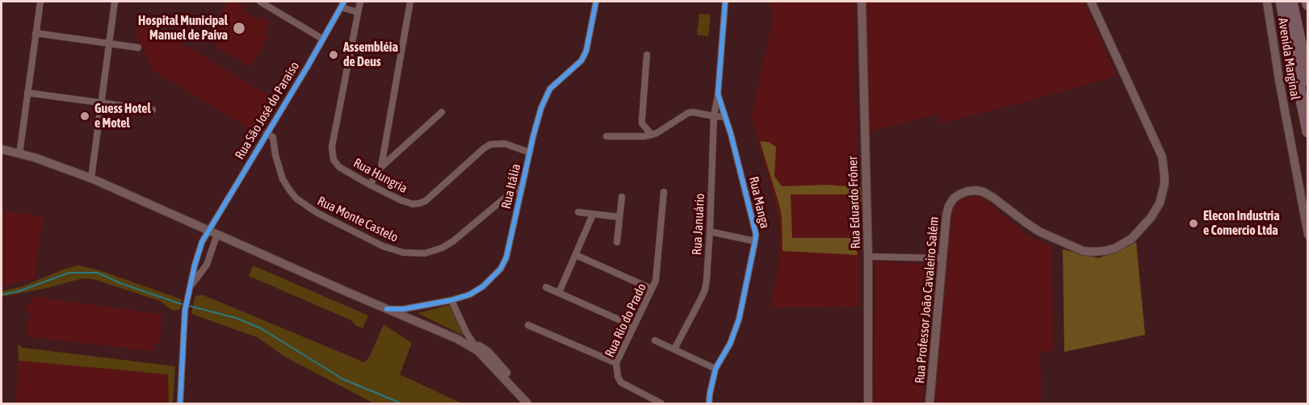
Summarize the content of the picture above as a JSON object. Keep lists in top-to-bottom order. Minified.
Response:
{"streets":{"main road":["Avenida Marginal","Rua Eduardo Frôner","Rua Professor João Cavaleiro Salém"],"street":["Rua São José do Paraíso","Rua Hungria","Rua Itália","Rua Manga","Rua Monte Castelo","Rua Januário","Rua Rio do Prado"]},"crossings":[["Rua São José do Paraíso","Rua Monte Castelo"],["Rua Hungria","Rua Itália"],["Rua Itália","Rua Monte Castelo"],["Rua Manga","Rua Januário"]],"places":["Hospital Municipal Manuel de Paiva","Assembléia de Deus","Guess Hotel e Motel","Elecon Industria e Comercio Ltda"]}
